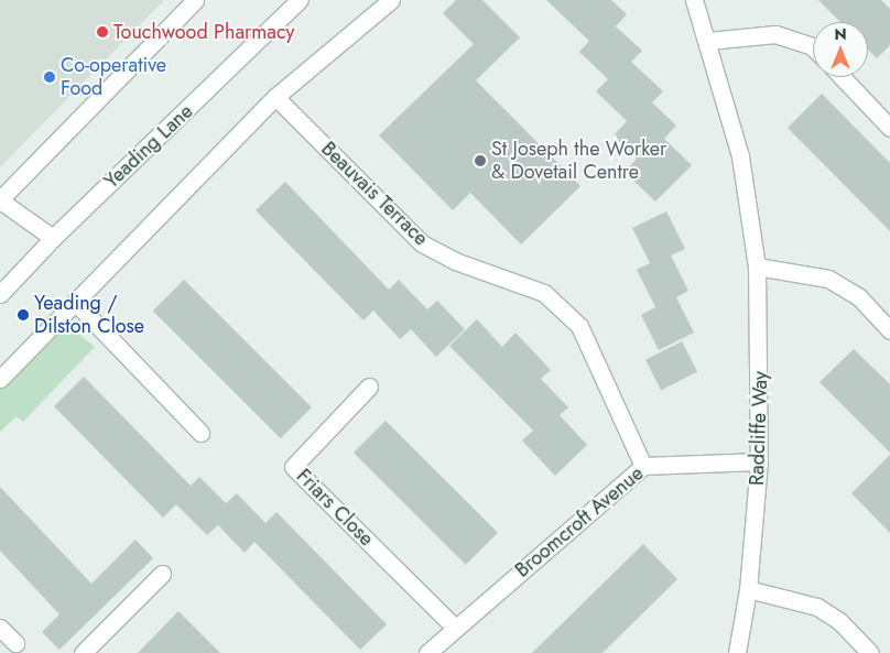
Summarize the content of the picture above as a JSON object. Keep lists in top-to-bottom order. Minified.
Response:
{"streets":{"street":["Yeading Lane","Beauvais Terrace","Radcliffe Way","Friars Close","Broomcroft Avenue"]},"crossings":[["Beauvais Terrace","Broomcroft Avenue"],["Radcliffe Way","Broomcroft Avenue"],["Friars Close","Broomcroft Avenue"]],"places":["Touchwood Pharmacy","Co-operative Food","St Joseph the Worker & Dovetail Centre","Yeading / Dilston Close"],"north":"top"}
